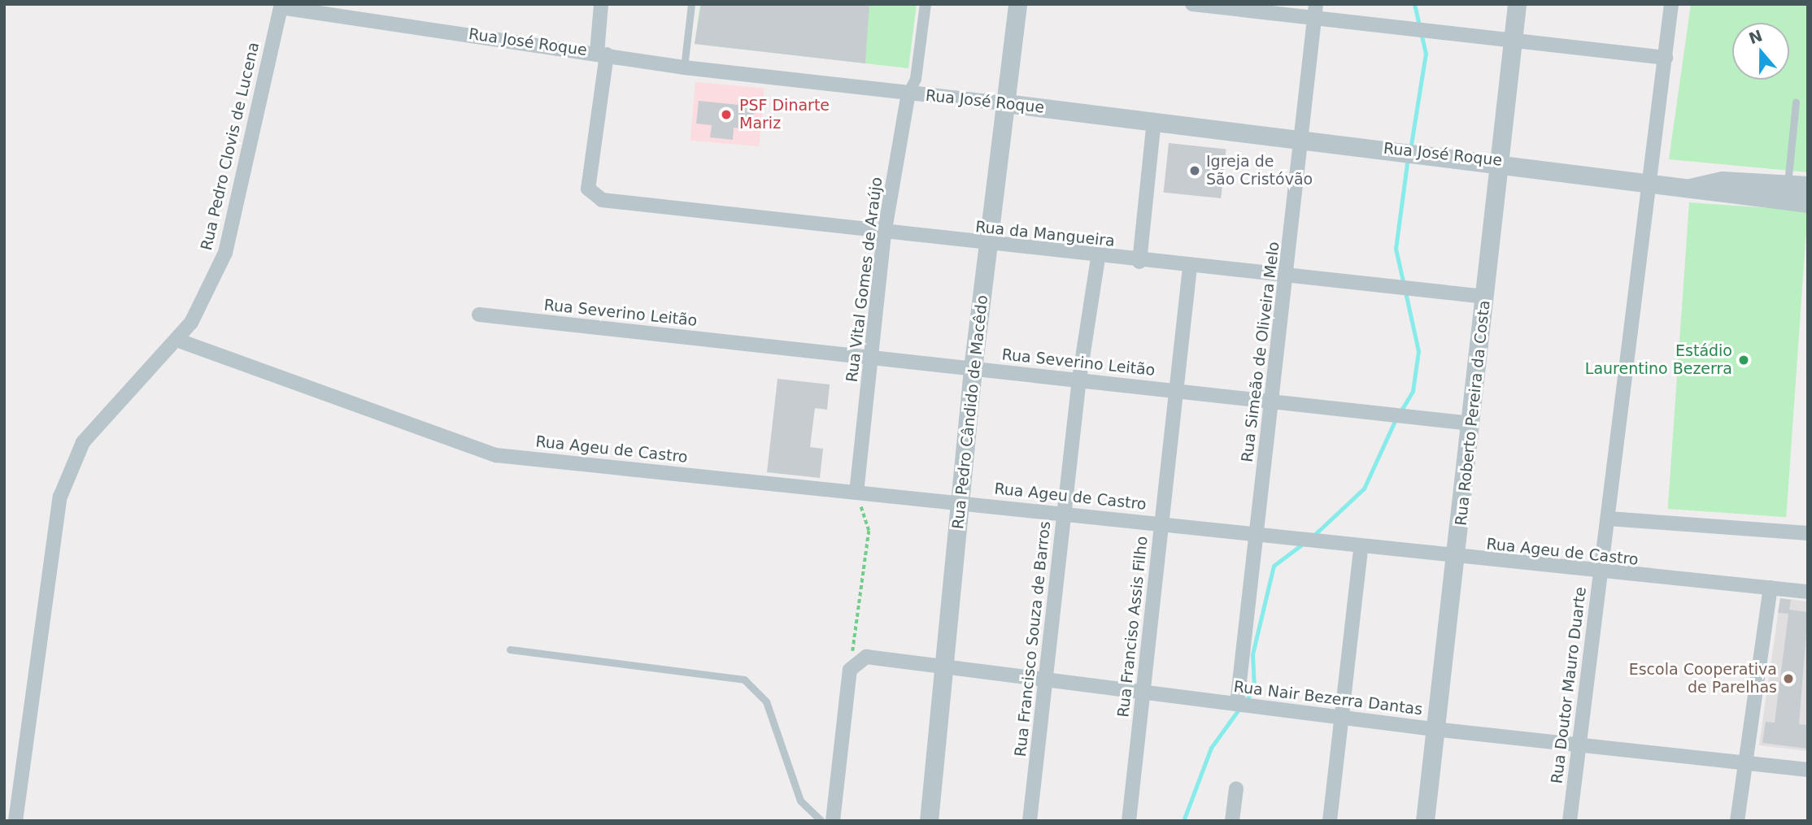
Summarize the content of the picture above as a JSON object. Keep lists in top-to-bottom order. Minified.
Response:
{"streets":{"street":["Rua José Roque","Rua Pedro Clovis de Lucena","Rua da Mangueira","Rua Vital Gomes de Araújo","Rua Severino Leitão","Rua Simeão de Oliveira Melo","Rua Pedro Cândido de Macêdo","Rua Roberto Pereira da Costa","Rua Ageu de Castro","Rua Franciso Assis Filho","Rua Francisco Souza de Barros","Rua Doutor Mauro Duarte","Rua Nair Bezerra Dantas"]},"crossings":[["Rua José Roque","Rua Pedro Clovis de Lucena"],["Rua José Roque","Rua da Mangueira"],["Rua José Roque","Rua Vital Gomes de Araújo"],["Rua José Roque","Rua Simeão de Oliveira Melo"],["Rua José Roque","Rua Pedro Cândido de Macêdo"],["Rua José Roque","Rua Roberto Pereira da Costa"],["Rua José Roque","Rua Doutor Mauro Duarte"],["Rua Pedro Clovis de Lucena","Rua Ageu de Castro"],["Rua da Mangueira","Rua Vital Gomes de Araújo"],["Rua da Mangueira","Rua Simeão de Oliveira Melo"],["Rua da Mangueira","Rua Pedro Cândido de Macêdo"],["Rua da Mangueira","Rua Roberto Pereira da Costa"],["Rua da Mangueira","Rua Franciso Assis Filho"],["Rua da Mangueira","Rua Francisco Souza de Barros"],["Rua Vital Gomes de Araújo","Rua Severino Leitão"],["Rua Vital Gomes de Araújo","Rua Ageu de Castro"],["Rua Severino Leitão","Rua Simeão de Oliveira Melo"],["Rua Severino Leitão","Rua Pedro Cândido de Macêdo"],["Rua Severino Leitão","Rua Roberto Pereira da Costa"],["Rua Severino Leitão","Rua Franciso Assis Filho"],["Rua Severino Leitão","Rua Francisco Souza de Barros"],["Rua Simeão de Oliveira Melo","Rua Ageu de Castro"],["Rua Simeão de Oliveira Melo","Rua Nair Bezerra Dantas"],["Rua Pedro Cândido de Macêdo","Rua Ageu de Castro"],["Rua Pedro Cândido de Macêdo","Rua Nair Bezerra Dantas"],["Rua Roberto Pereira da Costa","Rua Ageu de Castro"],["Rua Roberto Pereira da Costa","Rua Nair Bezerra Dantas"],["Rua Ageu de Castro","Rua Franciso Assis Filho"],["Rua Ageu de Castro","Rua Francisco Souza de Barros"],["Rua Ageu de Castro","Rua Doutor Mauro Duarte"],["Rua Franciso Assis Filho","Rua Nair Bezerra Dantas"],["Rua Francisco Souza de Barros","Rua Nair Bezerra Dantas"],["Rua Doutor Mauro Duarte","Rua Nair Bezerra Dantas"]],"places":["PSF Dinarte Mariz","Igreja de São Cristóvão","Estádio Laurentino Bezerra","Escola Cooperativa de Parelhas"],"north":"top"}
